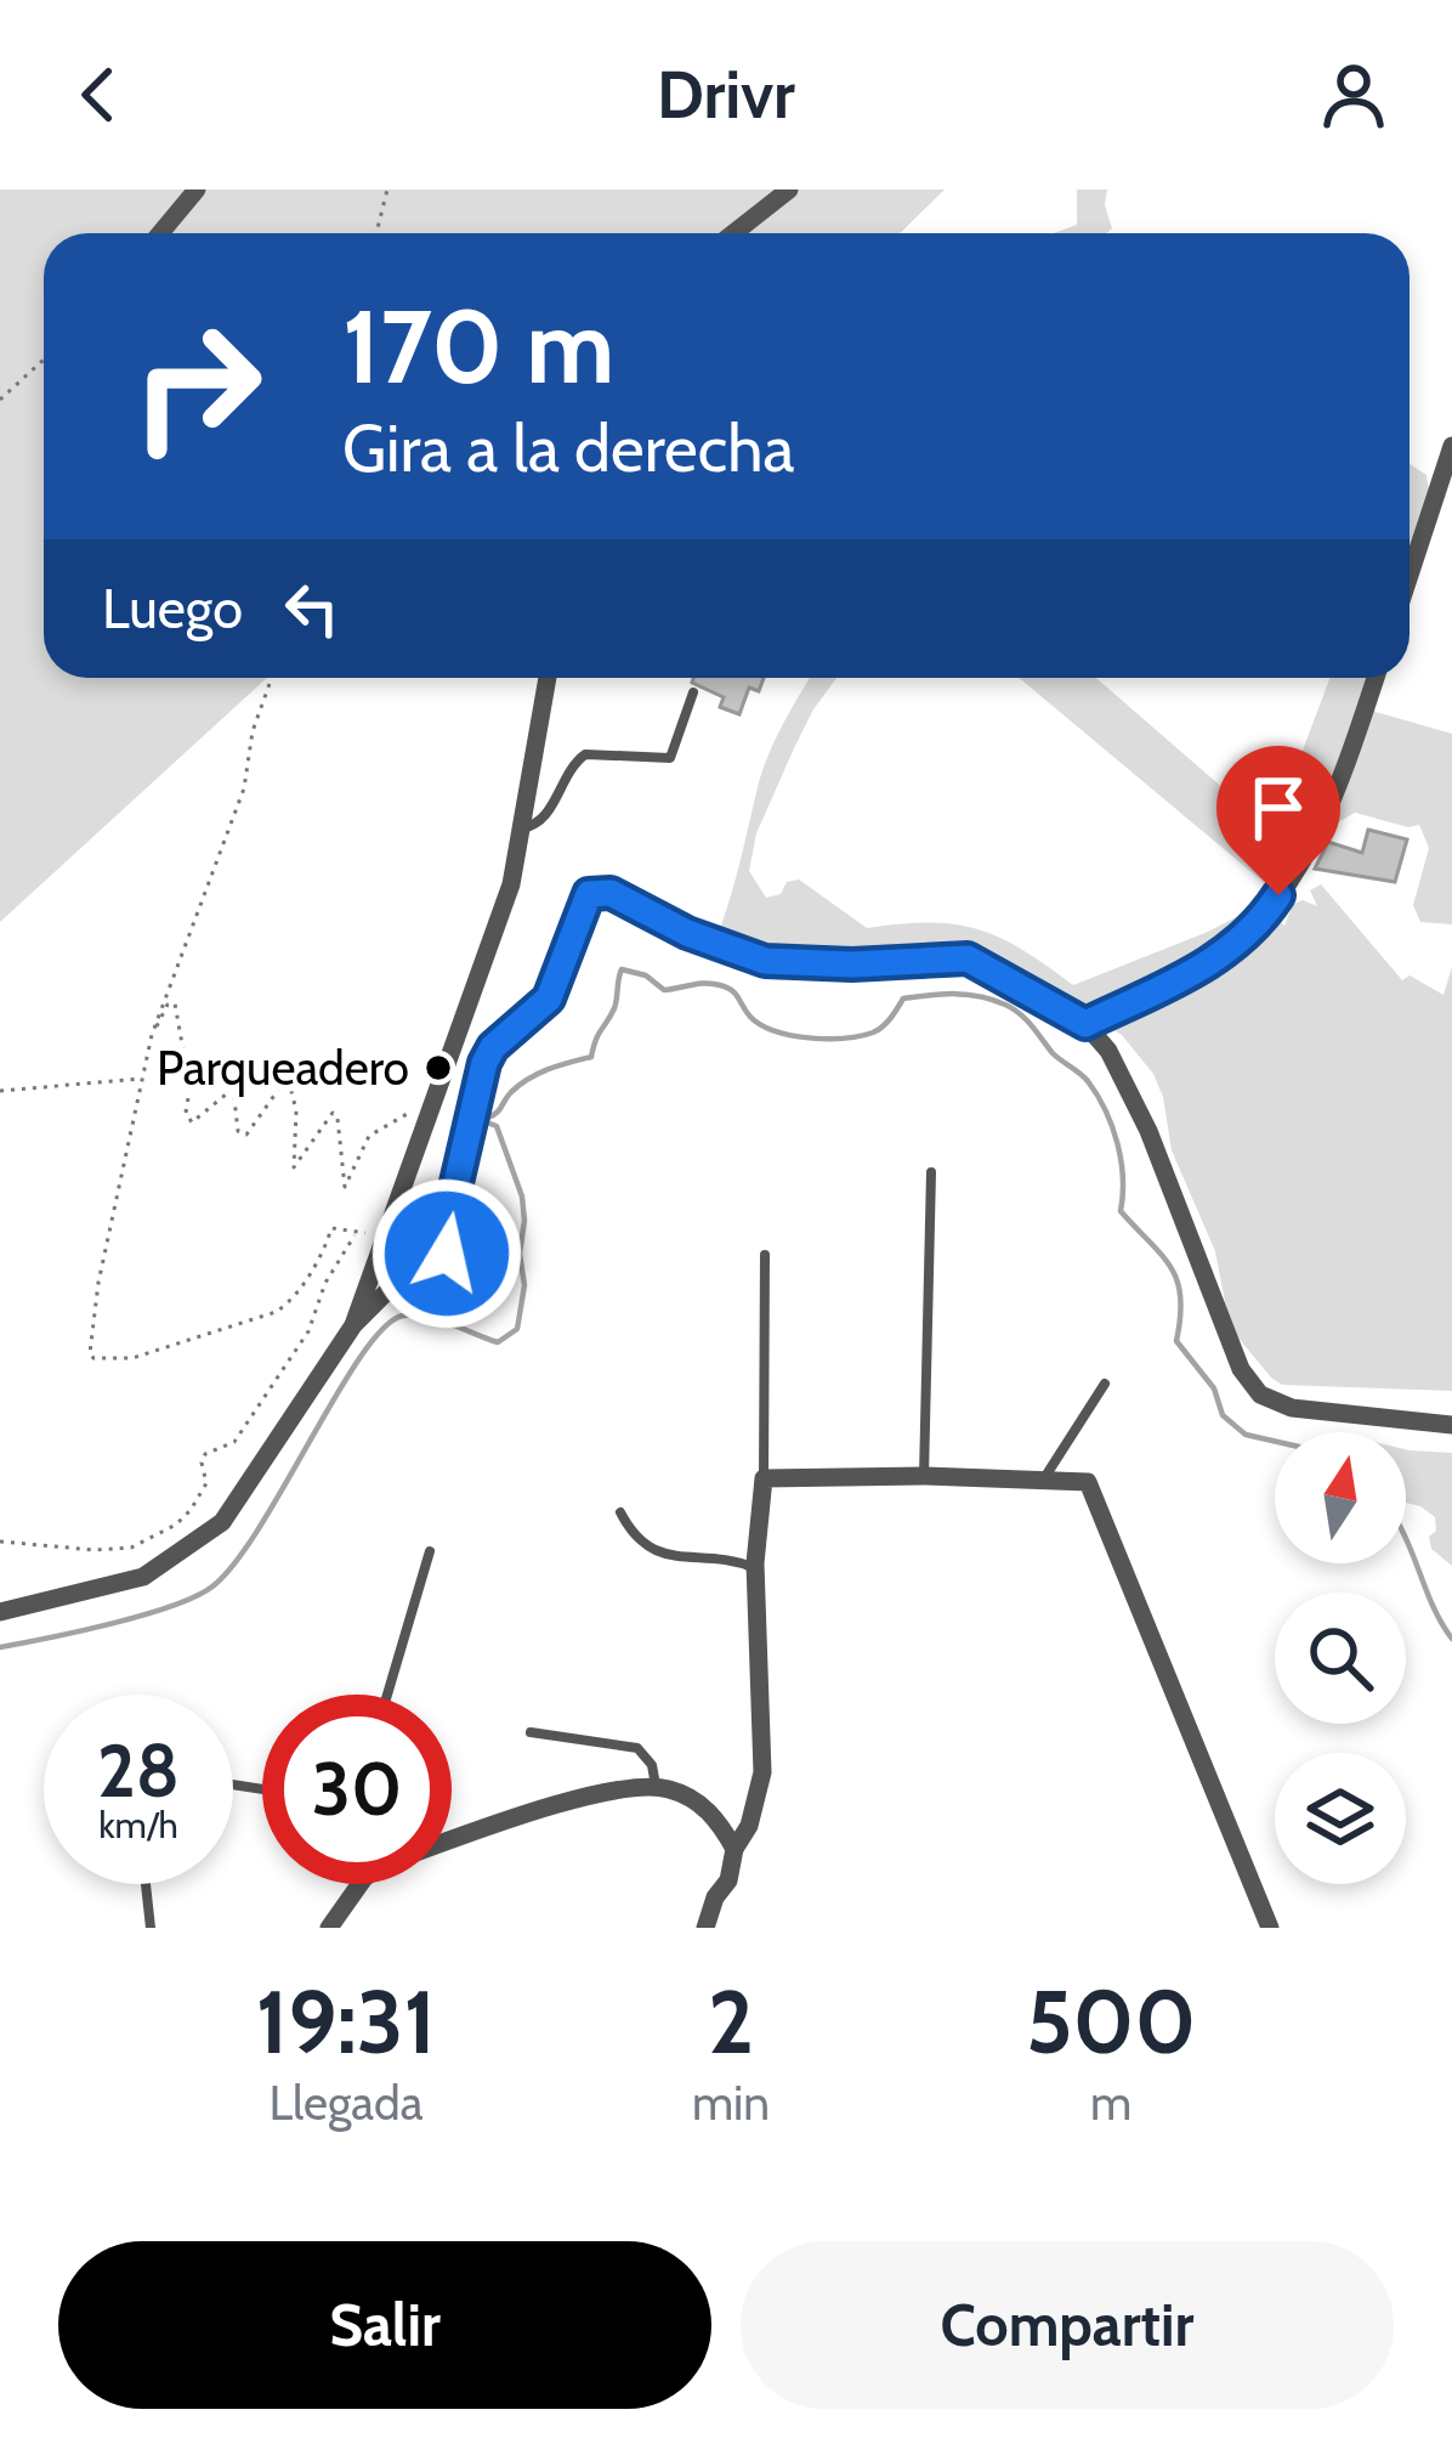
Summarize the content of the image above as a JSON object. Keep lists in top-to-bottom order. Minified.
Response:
{"places":["Parqueadero"],"north":"top","page":{"header":"Drivr","turn":["170 m","Gira a la derecha"],"then":"Luego","speed":"28 km/h","limit":"30","eta":["19:31","Llegada","2","min","500","m"],"buttons":["Salir","Compartir"]}}
